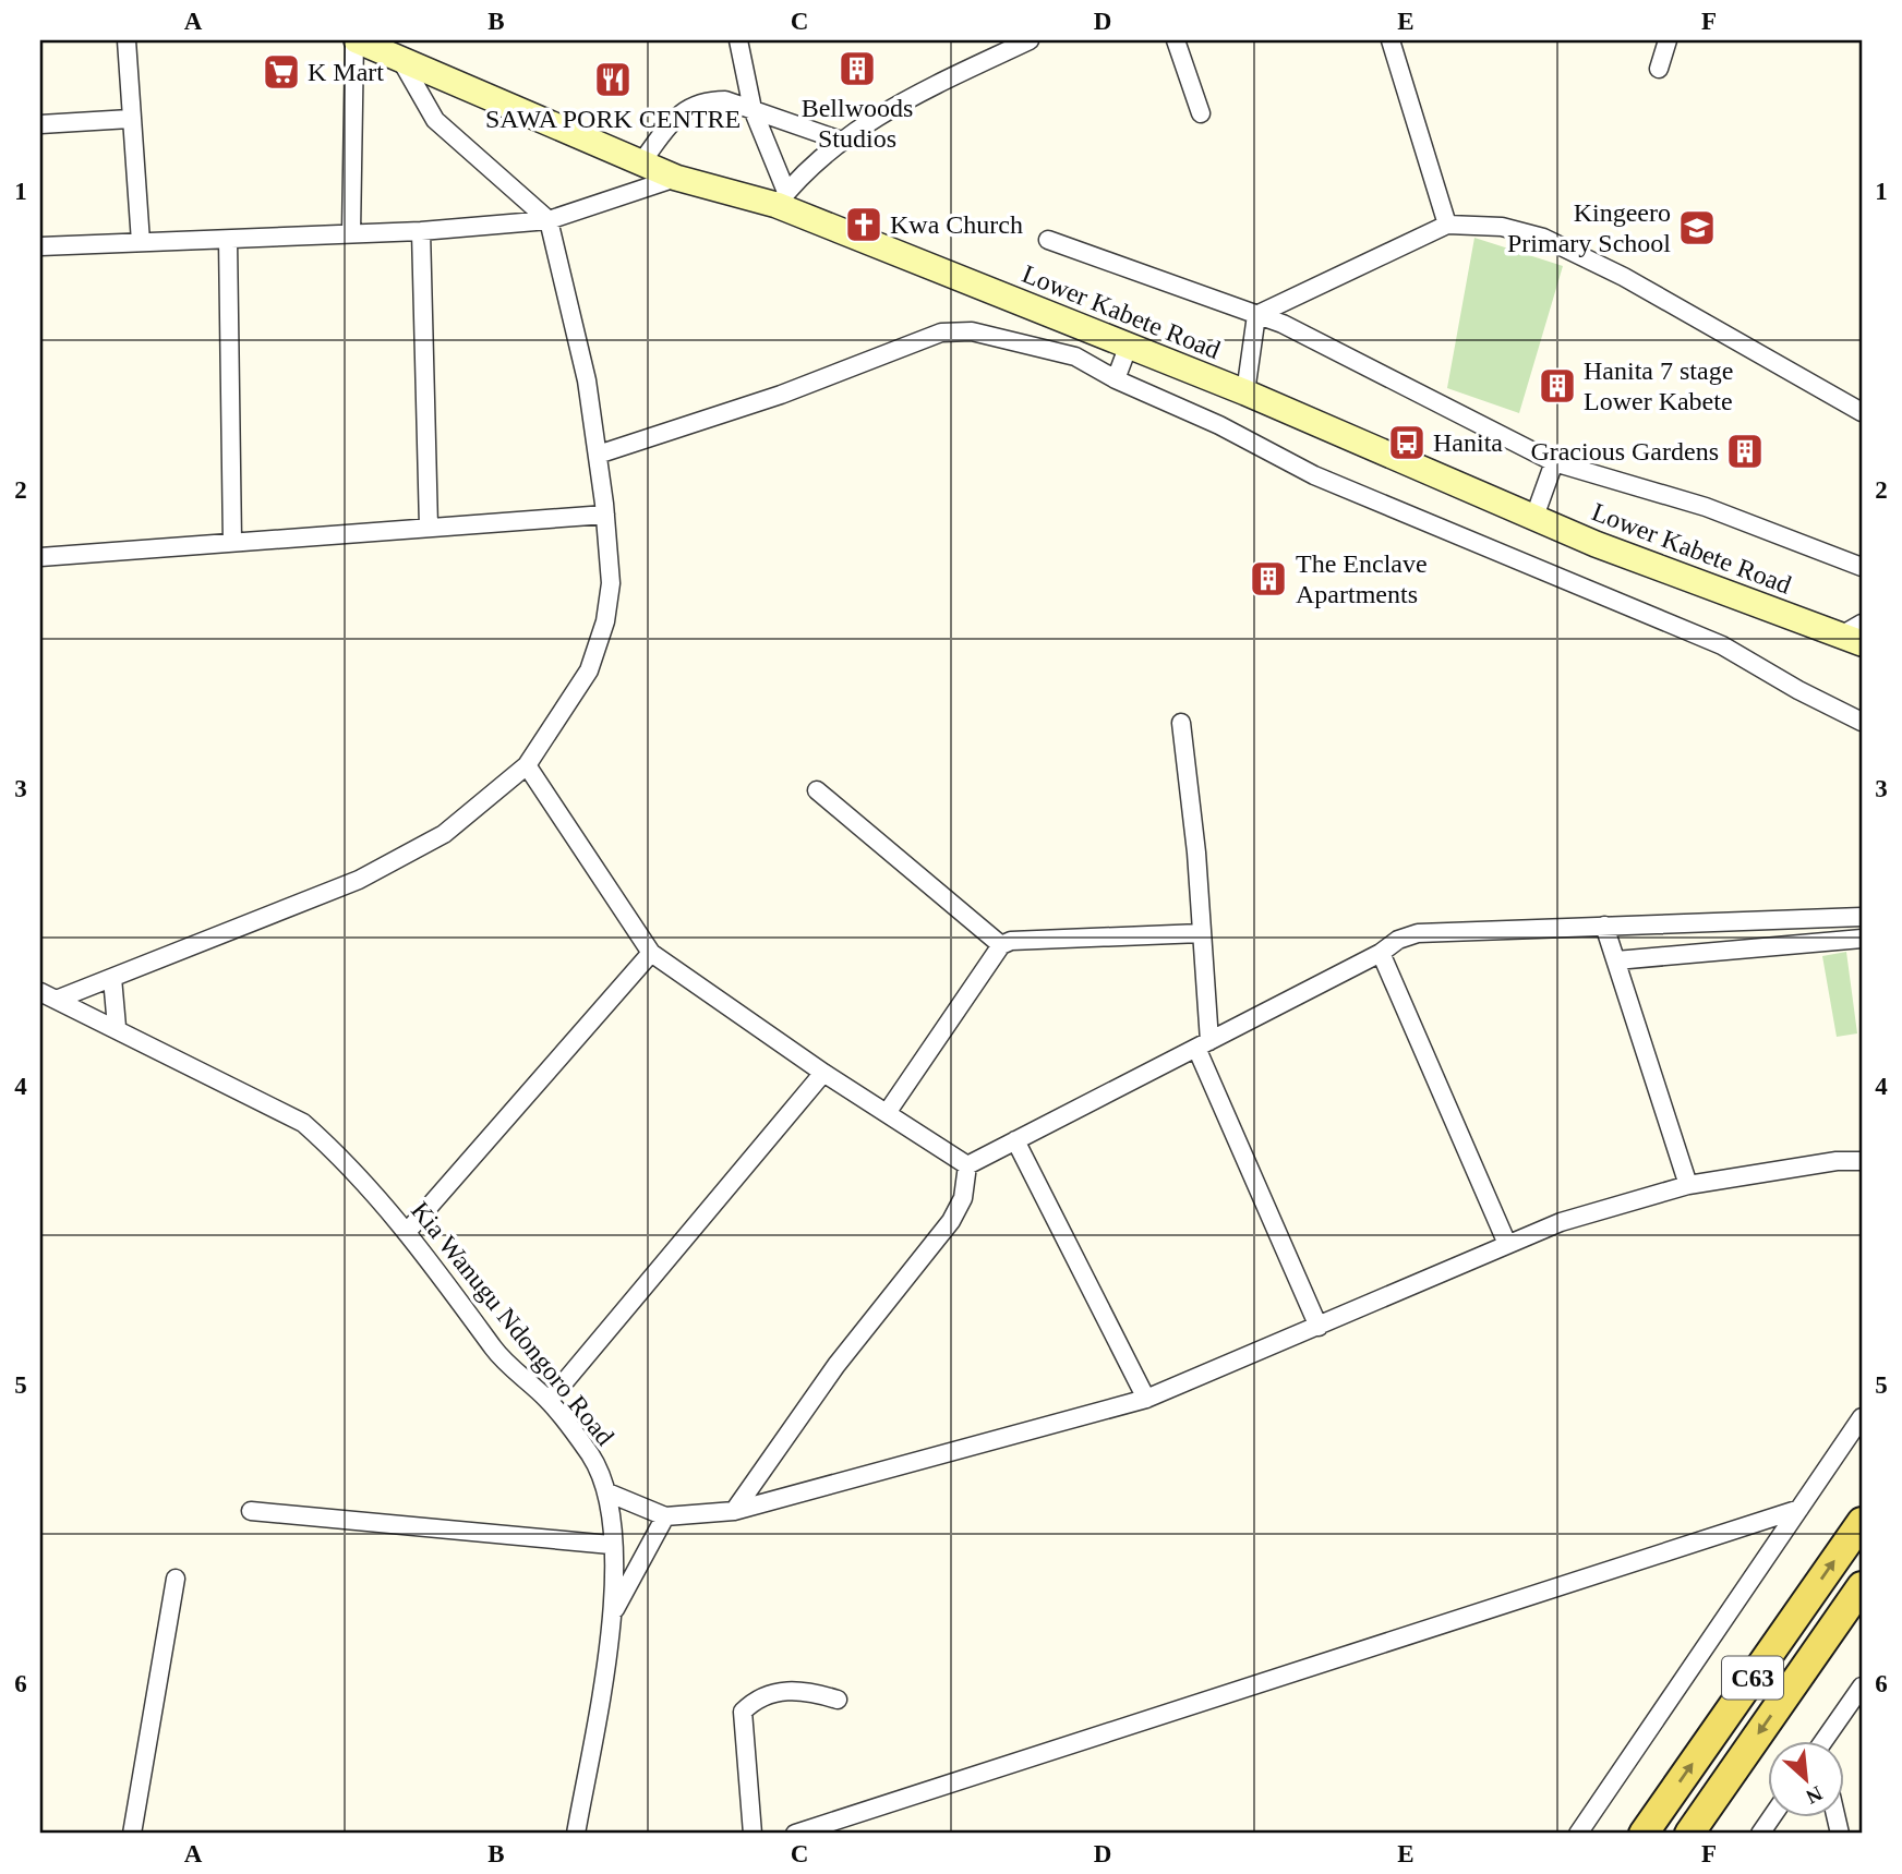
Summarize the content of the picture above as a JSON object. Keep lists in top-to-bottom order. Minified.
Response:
{"streets":{"main road":["Lower Kabete Road","C63"],"street":["Kia Wanugu Ndongoro Road"]},"places":{"building":["Bellwoods Studios","Hanita 7 stage Lower Kabete","Gracious Gardens","The Enclave Apartments"],"supermarket":["K Mart"],"restaurant":["SAWA PORK CENTRE"],"church":["Kwa Church"],"school or university":["Kingeero Primary School"],"bus stop":["Hanita"]},"north":"bottom right","grid":{"columns":["A","B","C","D","E","F"],"rows":["1","2","3","4","5","6"]}}
